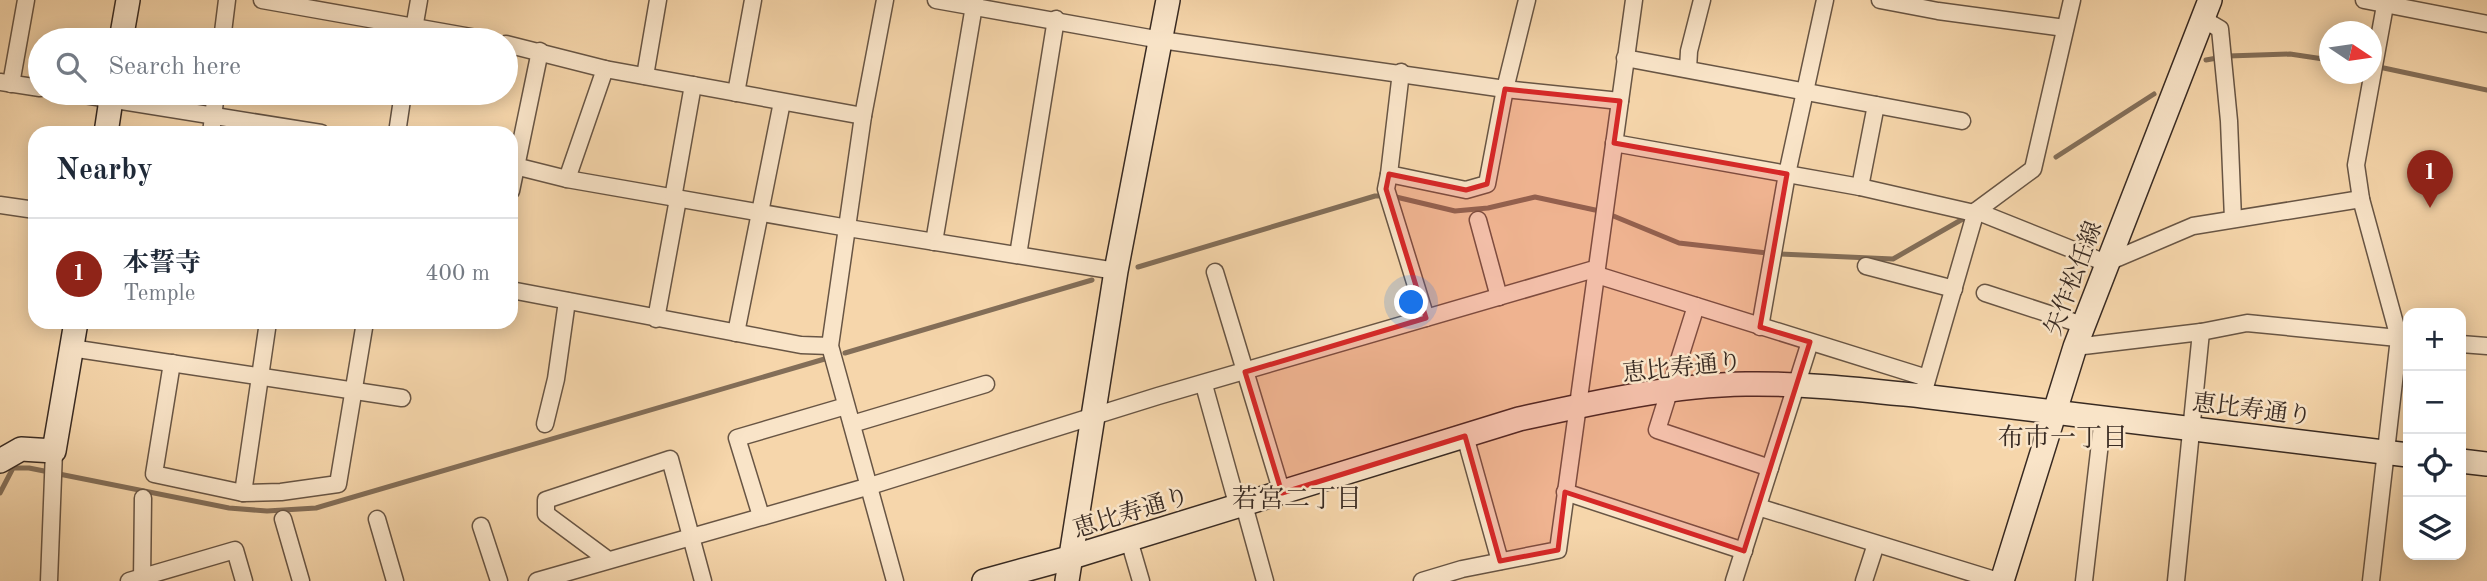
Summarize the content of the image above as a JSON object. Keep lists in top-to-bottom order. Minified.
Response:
{"streets":{"street":["矢作松任線","恵比寿通り"]},"crossings":[["矢作松任線","恵比寿通り"]],"districts":["布市一丁目","若宮二丁目"],"north":"right","page":{"search":"Search here","heading":"Nearby","pins":"1","list":[{"mark":"1","name":"本誓寺","note":"Temple","value":"400 m"}],"map_buttons":["+","−"]}}
